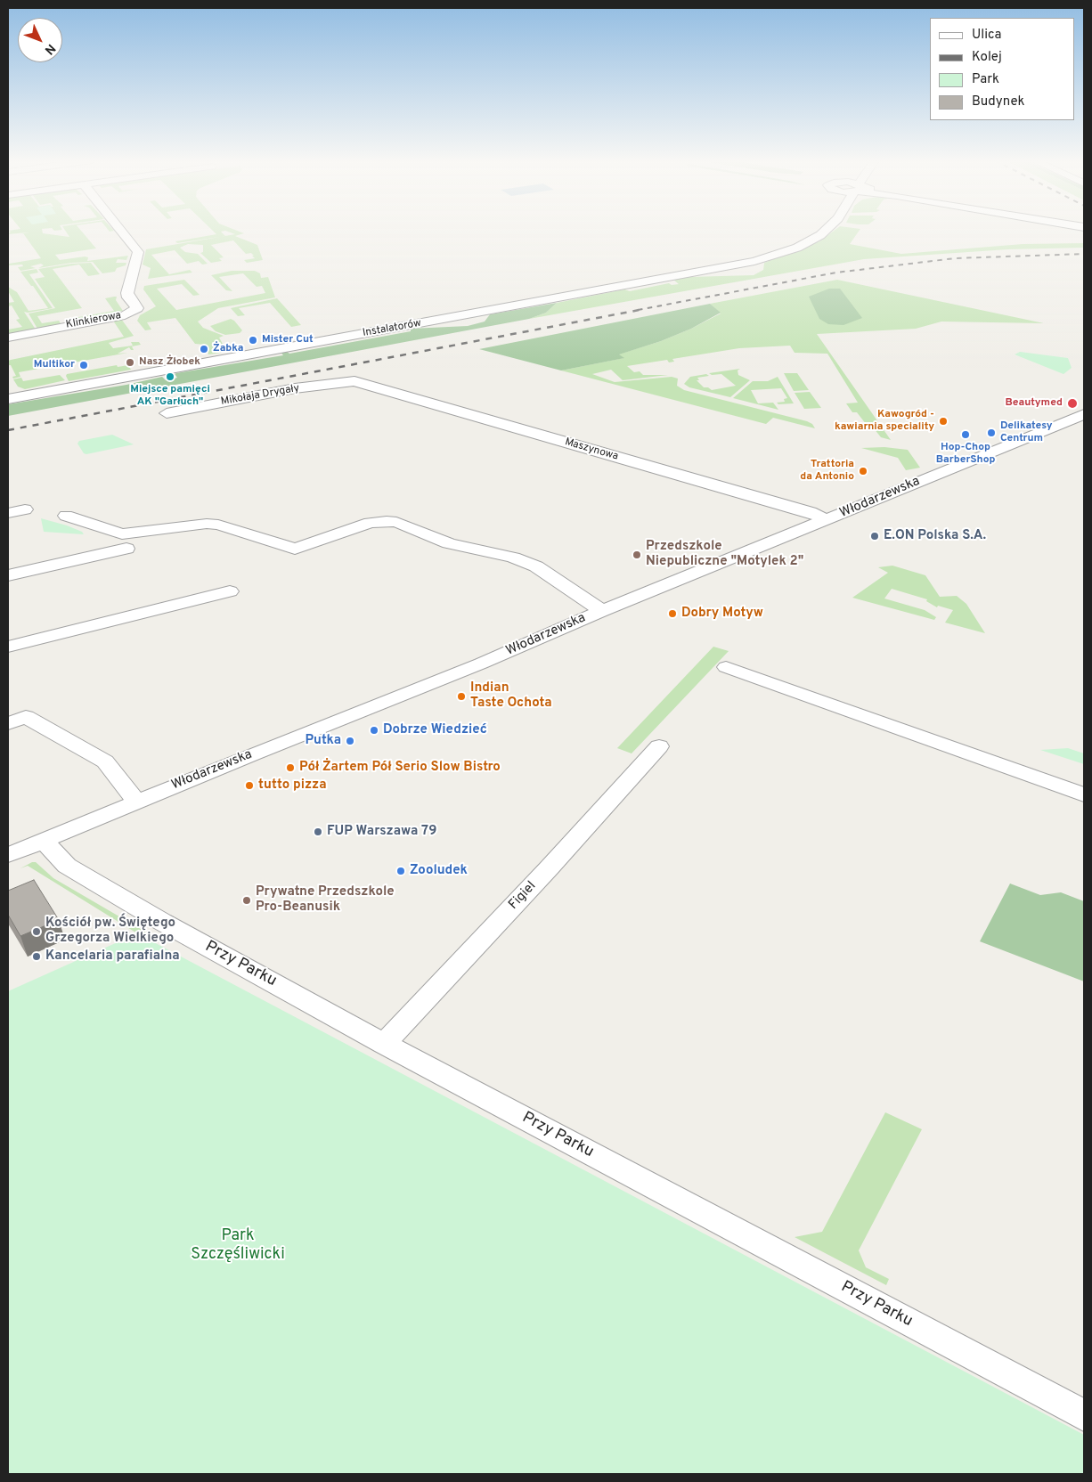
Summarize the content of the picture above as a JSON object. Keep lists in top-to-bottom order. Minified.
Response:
{"streets":{"street":["Klinkierowa","Instalatorów","Mikołaja Drygały","Maszynowa","Włodarzewska","Figiel","Przy Parku"]},"crossings":[["Mikołaja Drygały","Maszynowa"],["Maszynowa","Włodarzewska"],["Włodarzewska","Przy Parku"],["Figiel","Przy Parku"]],"parks":["Park Szczęśliwicki"],"places":["Mister Cut","Żabka","Nasz Żłobek","Multikor","Miejsce pamięci AK \"Garłuch\"","Beautymed","Kawogród - kawiarnia speciality","Delikatesy Centrum","Hop-Chop BarberShop","Trattoria da Antonio","E.ON Polska S.A.","Przedszkole Niepubliczne \"Motylek 2\"","Dobry Motyw","Indian Taste Ochota","Dobrze Wiedzieć","Putka","Pół Żartem Pół Serio Slow Bistro","tutto pizza","FUP Warszawa 79","Zooludek","Prywatne Przedszkole Pro-Beanusik","Kościół pw. Świętego Grzegorza Wielkiego","Kancelaria parafialna"],"legend":["Ulica","Kolej","Park","Budynek"],"north":"bottom right"}
